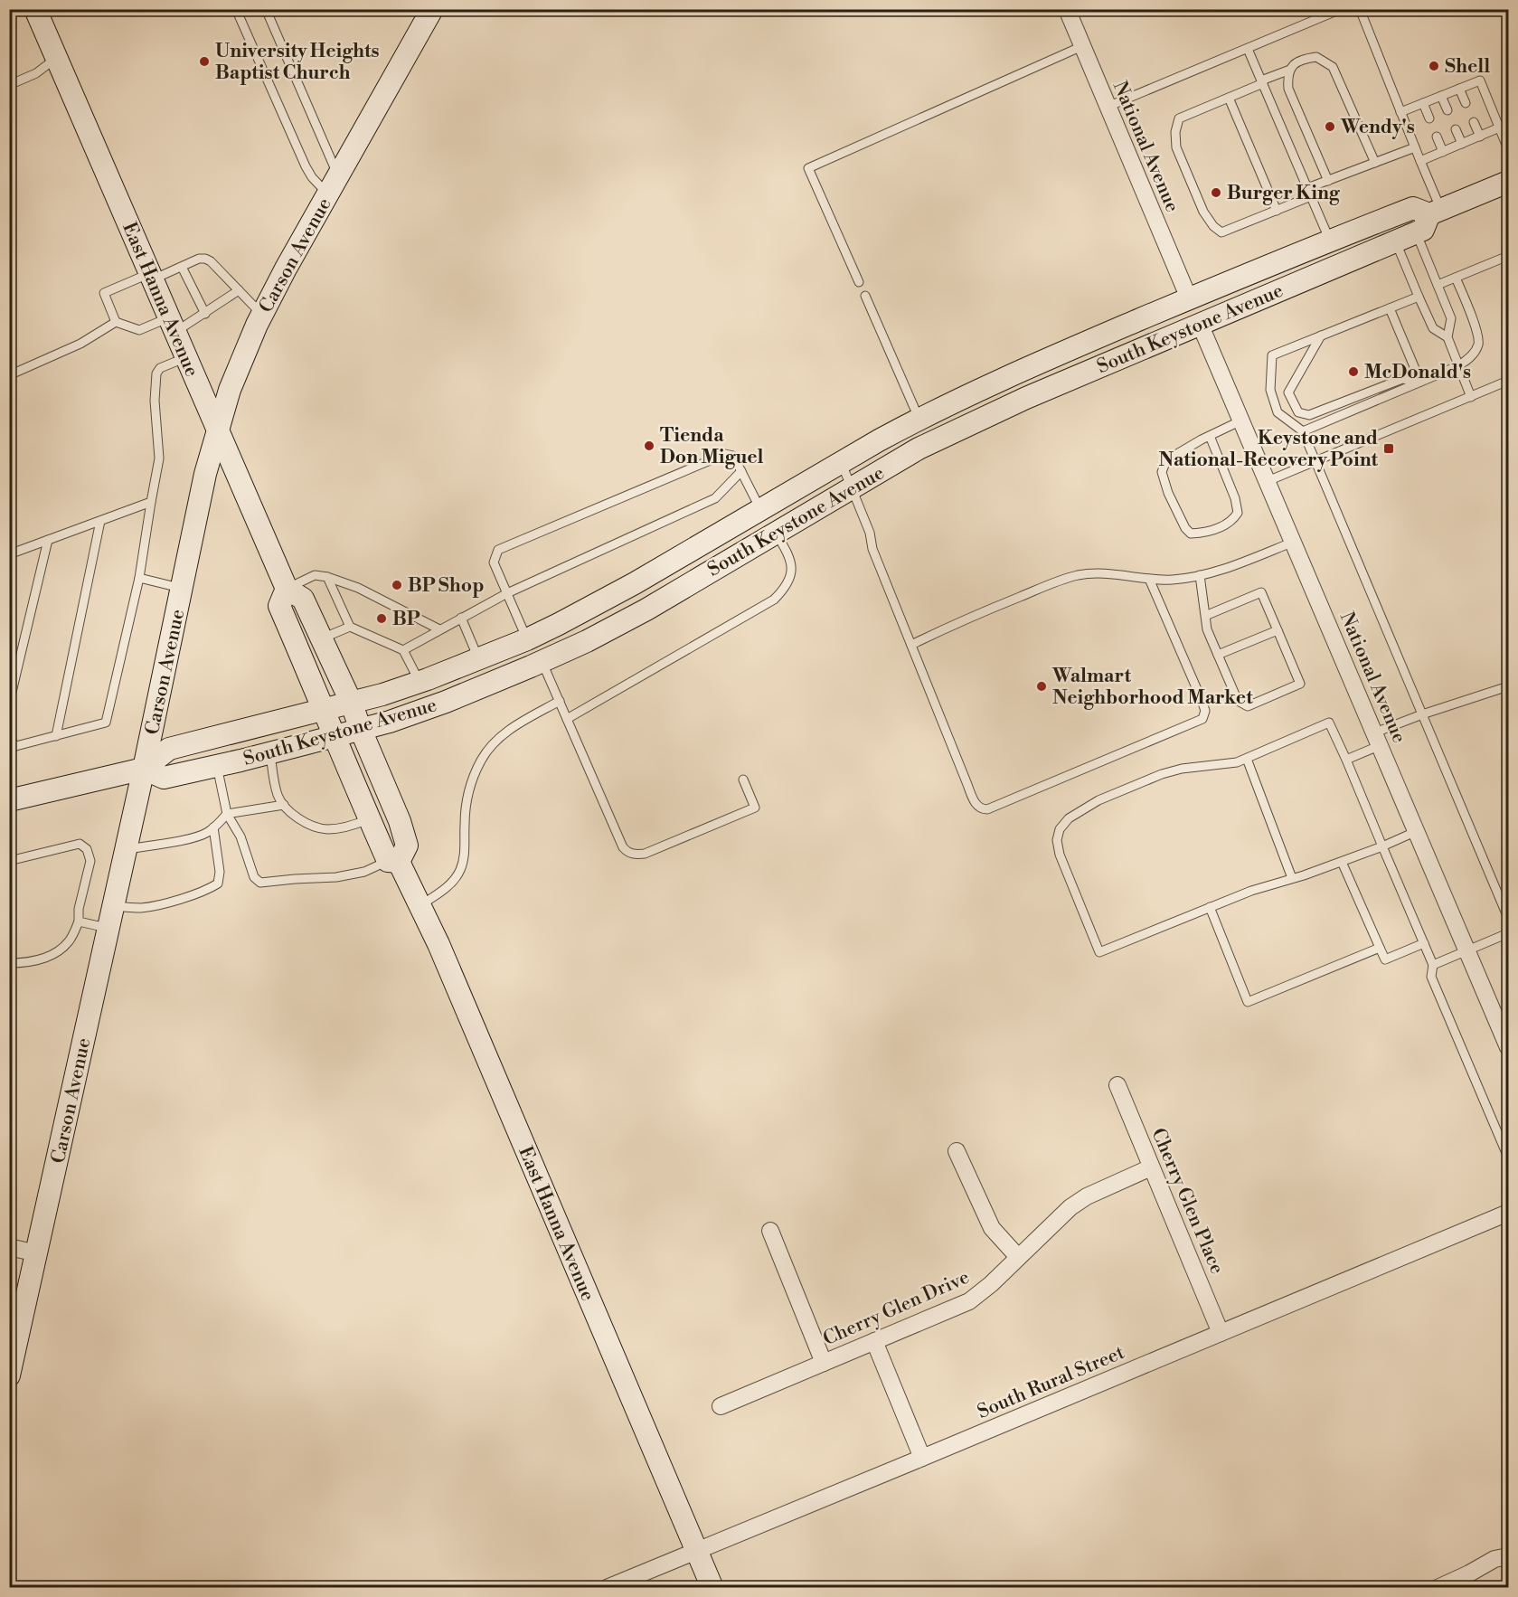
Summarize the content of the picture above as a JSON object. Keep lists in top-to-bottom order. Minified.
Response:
{"streets":{"main road":["Carson Avenue","East Hanna Avenue","South Keystone Avenue"],"street":["National Avenue","Cherry Glen Place","Cherry Glen Drive","South Rural Street"]},"crossings":[["National Avenue","South Keystone Avenue"],["Carson Avenue","East Hanna Avenue"],["Carson Avenue","South Keystone Avenue"],["East Hanna Avenue","South Keystone Avenue"],["East Hanna Avenue","South Rural Street"],["Cherry Glen Place","Cherry Glen Drive"],["Cherry Glen Place","South Rural Street"]],"places":{"other":["University Heights Baptist Church","Shell","Wendy's","Burger King","McDonald's","Tienda Don Miguel","BP Shop","BP","Walmart Neighborhood Market"],"transit":["Keystone and National-Recovery Point"]}}
